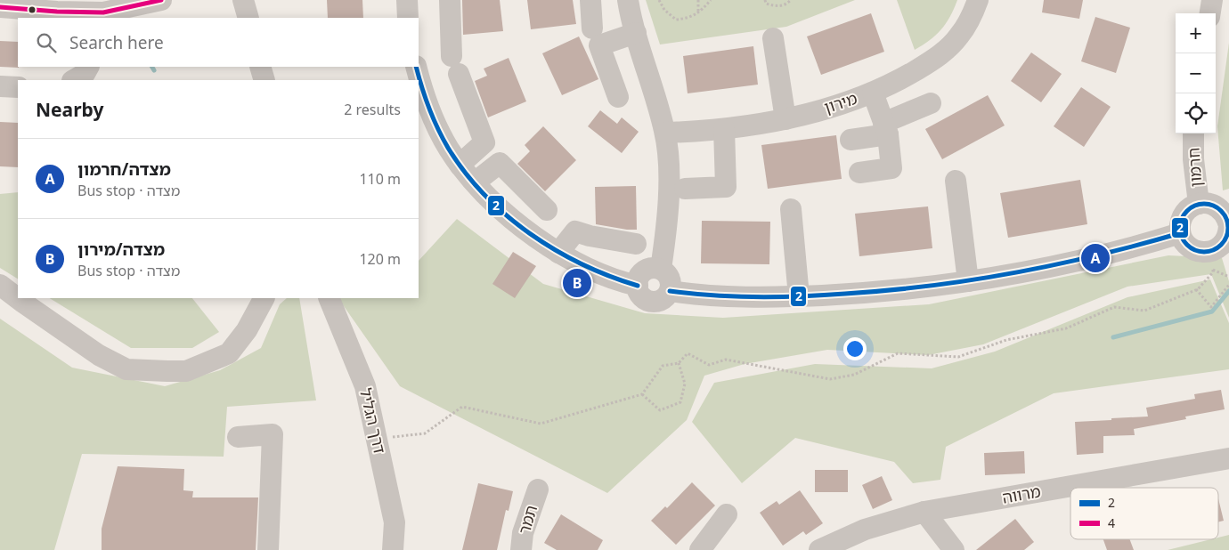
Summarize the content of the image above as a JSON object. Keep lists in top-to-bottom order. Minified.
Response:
{"streets":{"street":["מירון","חרמון","דרך הגליל","מרווה","תמר"]},"lines":["transit line 4","transit line 2"],"legend":["2","4"],"page":{"map_buttons":["+","−"],"search":"Search here","heading":["Nearby","2 results"],"list":[{"mark":"A","name":"מצדה/חרמון","note":"Bus stop · מצדה","value":"110 m"},{"mark":"B","name":"מצדה/מירון","note":"Bus stop · מצדה","value":"120 m"}],"pins":["A","B"]}}
